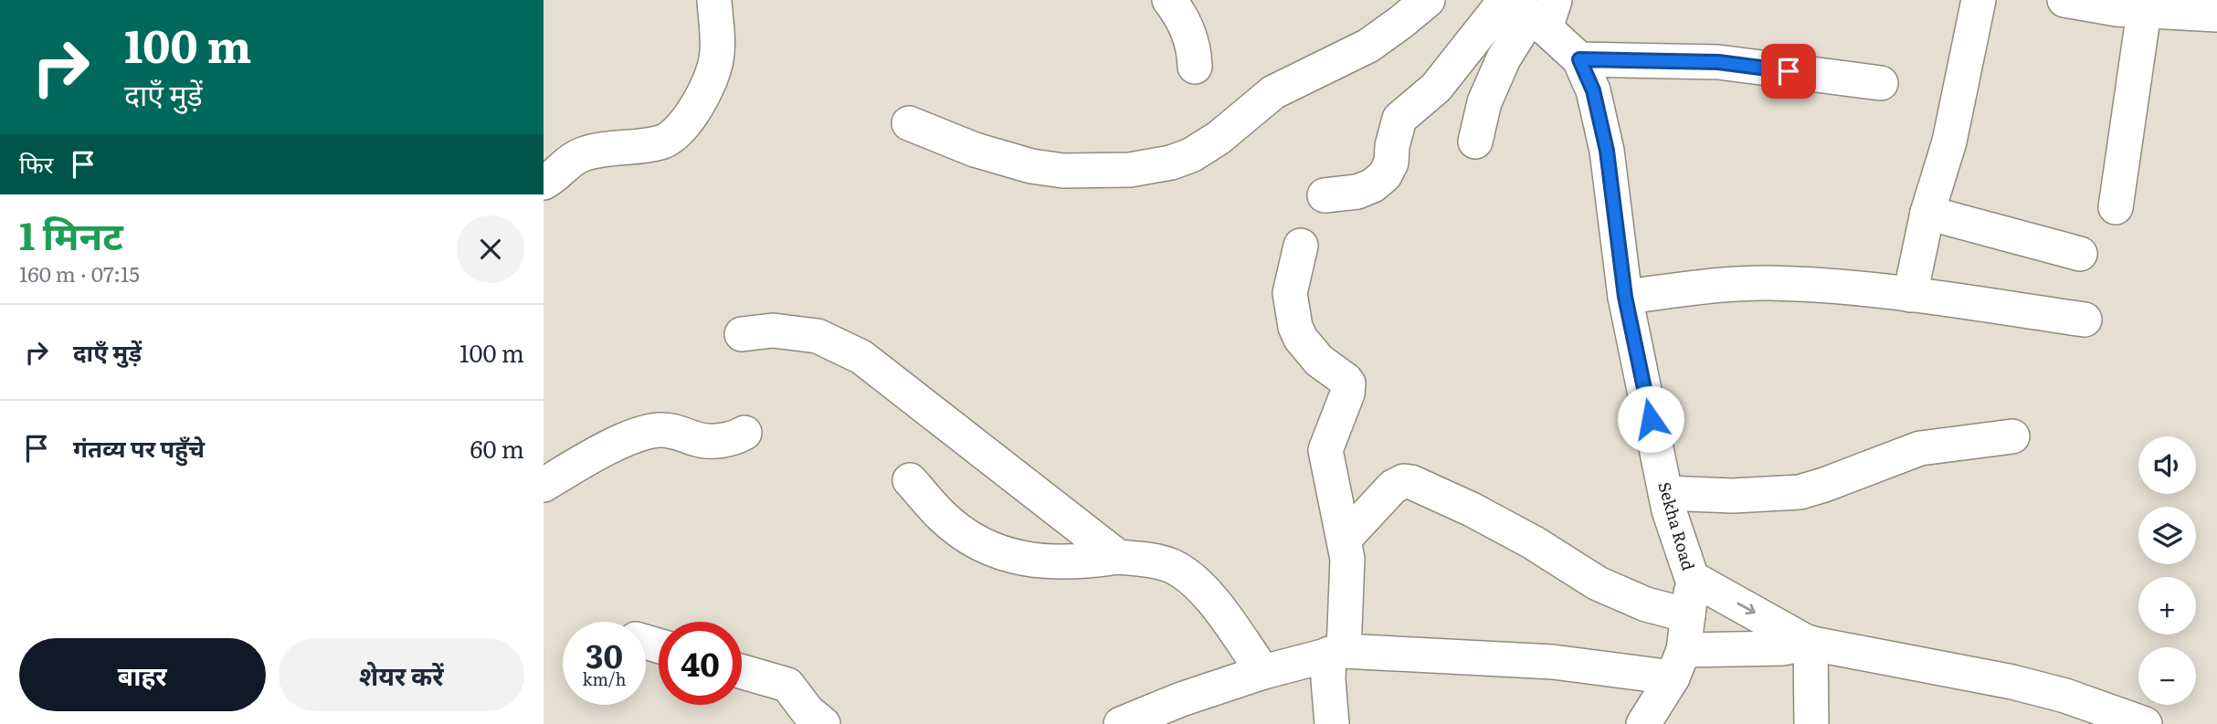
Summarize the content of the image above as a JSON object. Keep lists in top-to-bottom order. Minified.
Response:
{"streets":{"street":["Sekha Road"]},"page":{"turn":["100 m","दाएँ मुड़ें"],"then":"फिर","heading":["1 मिनट","160 m · 07:15"],"list":[{"name":"दाएँ मुड़ें","value":"100 m"},{"name":"गंतव्य पर पहुँचे","value":"60 m"}],"map_buttons":["+","−"],"speed":"30 km/h","limit":"40","buttons":["बाहर","शेयर करें"]}}
